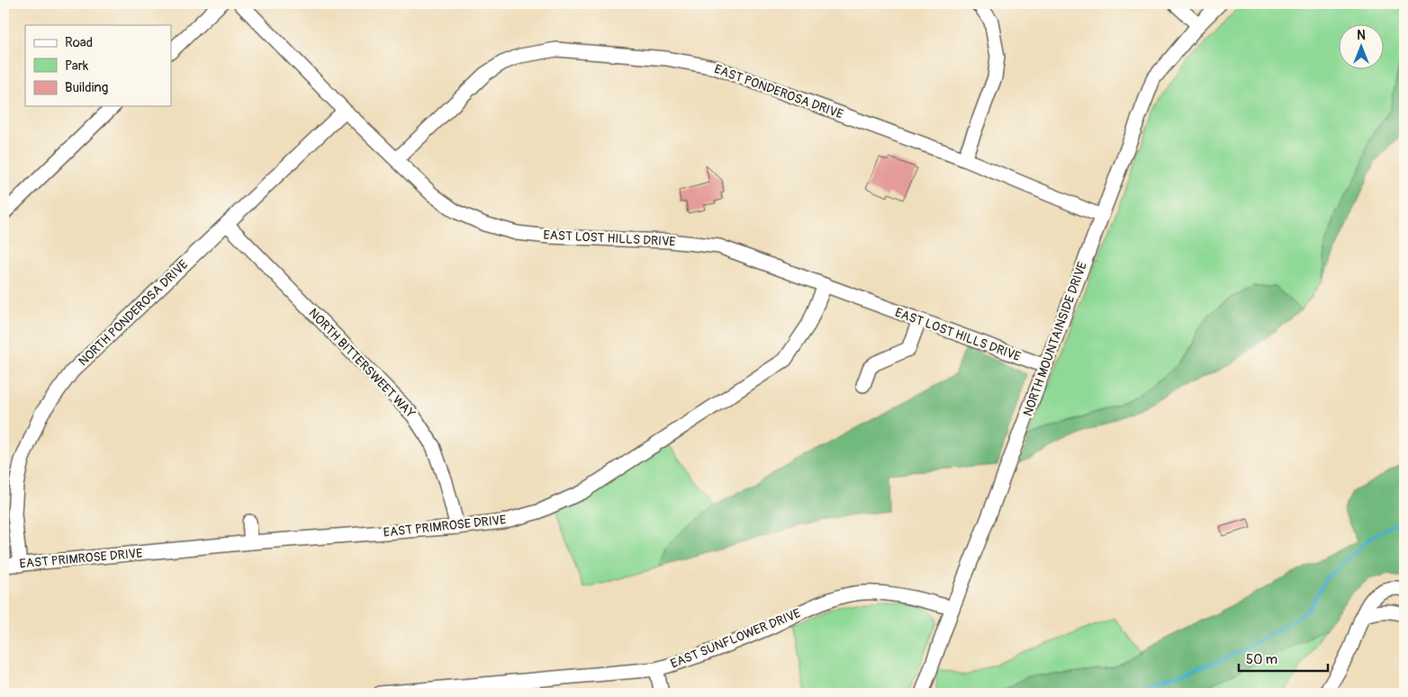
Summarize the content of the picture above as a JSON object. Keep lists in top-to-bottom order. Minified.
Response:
{"streets":{"street":["EAST PONDEROSA DRIVE","EAST LOST HILLS DRIVE","NORTH PONDEROSA DRIVE","NORTH MOUNTAINSIDE DRIVE","NORTH BITTERSWEET WAY","EAST PRIMROSE DRIVE","EAST SUNFLOWER DRIVE"]},"crossings":[["EAST PONDEROSA DRIVE","EAST LOST HILLS DRIVE"],["EAST PONDEROSA DRIVE","NORTH MOUNTAINSIDE DRIVE"],["EAST LOST HILLS DRIVE","NORTH PONDEROSA DRIVE"],["EAST LOST HILLS DRIVE","NORTH MOUNTAINSIDE DRIVE"],["EAST LOST HILLS DRIVE","EAST PRIMROSE DRIVE"],["NORTH PONDEROSA DRIVE","NORTH BITTERSWEET WAY"],["NORTH PONDEROSA DRIVE","EAST PRIMROSE DRIVE"],["NORTH MOUNTAINSIDE DRIVE","EAST SUNFLOWER DRIVE"],["NORTH BITTERSWEET WAY","EAST PRIMROSE DRIVE"]],"legend":["Road","Park","Building"],"scale_bar":"50 m","north":"top"}
